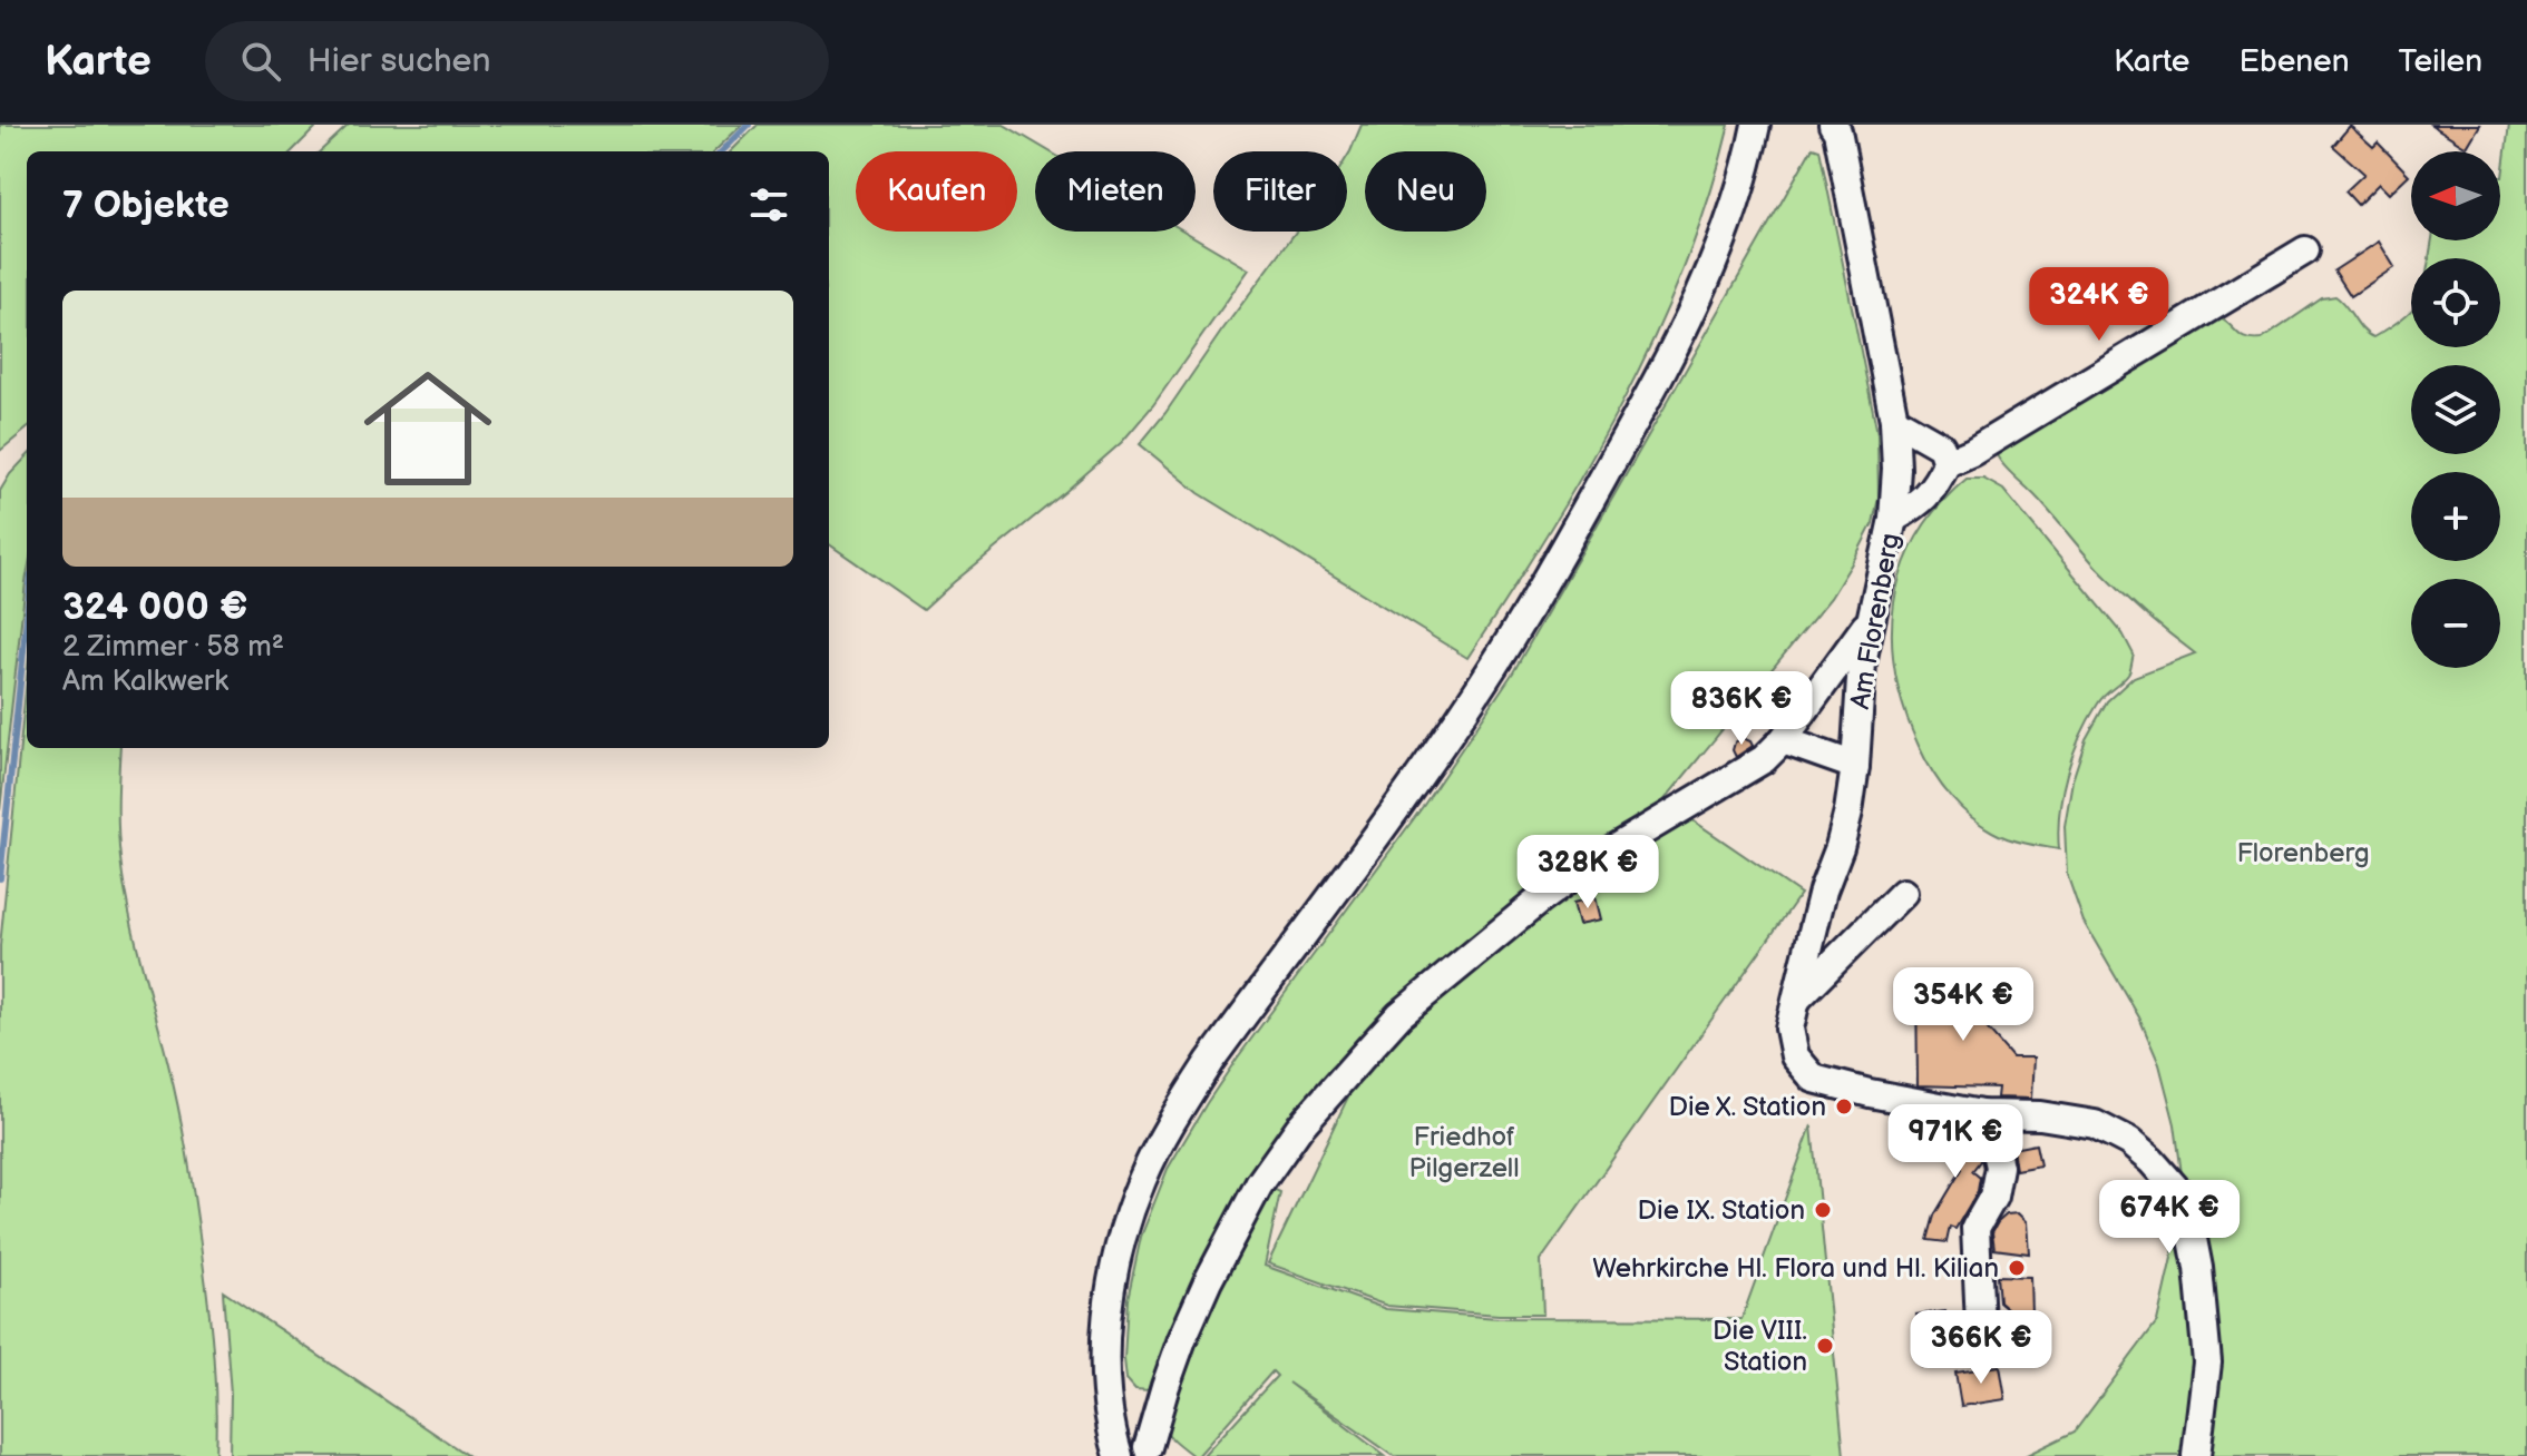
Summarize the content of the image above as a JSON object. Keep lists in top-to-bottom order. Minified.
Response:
{"streets":{"street":["Am Florenberg"]},"parks":["Florenberg","Friedhof Pilgerzell"],"places":["Die X. Station","Die IX. Station","Wehrkirche Hl. Flora und Hl. Kilian","Die VIII. Station"],"north":"left","page":{"header":"Karte","search":"Hier suchen","nav":["Karte","Ebenen","Teilen"],"map_buttons":["+","−"],"chip":["Kaufen","Mieten","Filter","Neu"],"heading":"7 Objekte","list":[{"name":"324 000 €","note":"2 Zimmer · 58 m² · Am Kalkwerk"}],"price":["324K €","836K €","328K €","354K €","971K €","674K €","366K €"]}}
